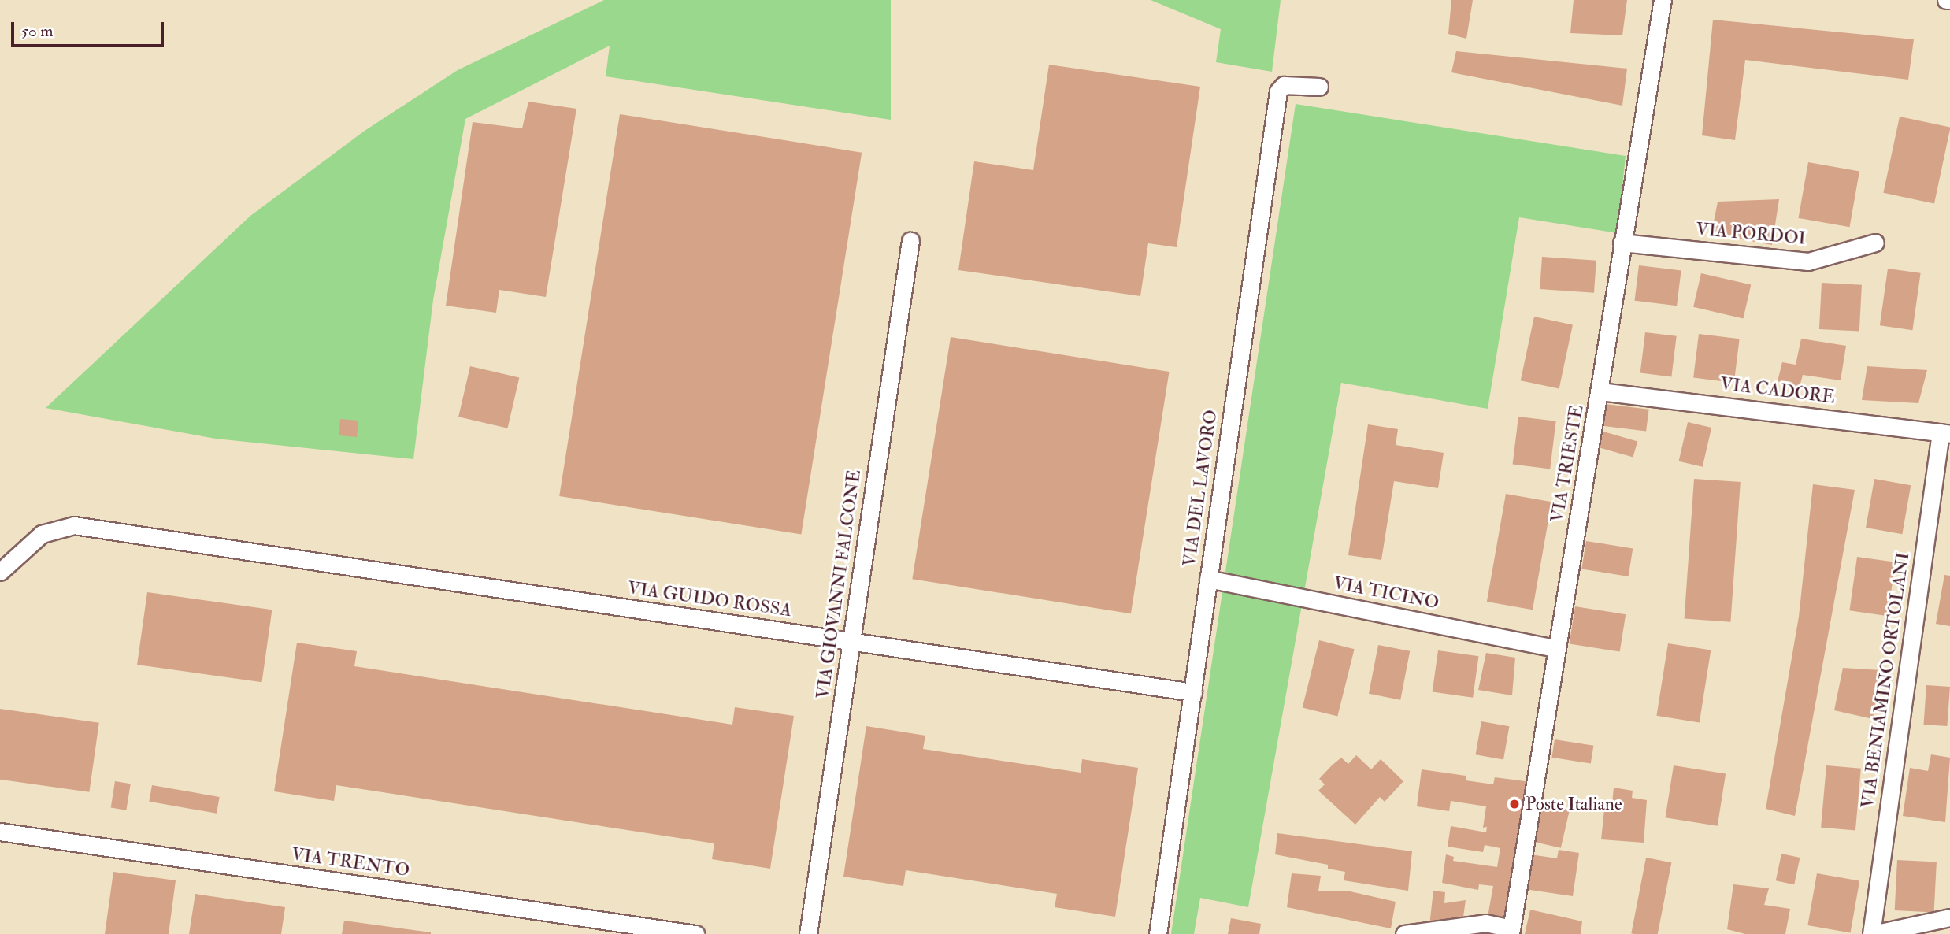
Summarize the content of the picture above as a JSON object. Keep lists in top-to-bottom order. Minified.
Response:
{"streets":{"street":["VIA PORDOI","VIA CADORE","VIA TRIESTE","VIA DEL LAVORO","VIA GIOVANNI FALCONE","VIA TICINO","VIA GUIDO ROSSA","VIA BENIAMINO ORTOLANI","VIA TRENTO"]},"crossings":[["VIA PORDOI","VIA TRIESTE"],["VIA CADORE","VIA TRIESTE"],["VIA CADORE","VIA BENIAMINO ORTOLANI"],["VIA TRIESTE","VIA TICINO"],["VIA DEL LAVORO","VIA TICINO"],["VIA DEL LAVORO","VIA GUIDO ROSSA"],["VIA GIOVANNI FALCONE","VIA GUIDO ROSSA"]],"places":["Poste Italiane"],"scale_bar":"50 m"}
